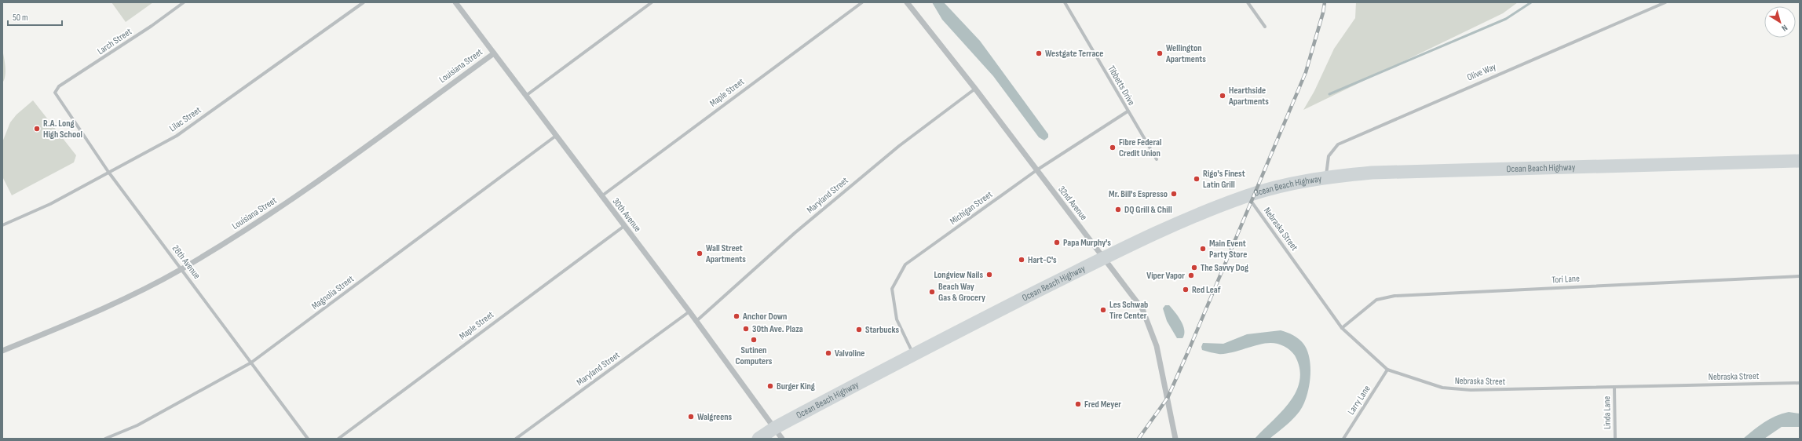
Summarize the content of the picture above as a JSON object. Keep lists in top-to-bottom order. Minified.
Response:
{"streets":{"main road":["Ocean Beach Highway"],"street":["Larch Street","Louisiana Street","Olive Way","Tibbetts Drive","Maple Street","Lilac Street","Maryland Street","32nd Avenue","Michigan Street","30th Avenue","Nebraska Street","28th Avenue","Tori Lane","Magnolia Street","Larry Lane","Linda Lane"]},"crossings":[["Larch Street","28th Avenue"],["Louisiana Street","30th Avenue"],["Louisiana Street","28th Avenue"],["Olive Way","Ocean Beach Highway"],["Tibbetts Drive","Michigan Street"],["Maple Street","30th Avenue"],["Lilac Street","28th Avenue"],["Ocean Beach Highway","32nd Avenue"],["Ocean Beach Highway","Michigan Street"],["Ocean Beach Highway","30th Avenue"],["Ocean Beach Highway","Nebraska Street"],["Maryland Street","32nd Avenue"],["Maryland Street","30th Avenue"],["32nd Avenue","Michigan Street"],["30th Avenue","Magnolia Street"],["Nebraska Street","Tori Lane"],["Nebraska Street","Larry Lane"],["Nebraska Street","Linda Lane"],["28th Avenue","Magnolia Street"]],"places":["Westgate Terrace","Wellington Apartments","Hearthside Apartments","R.A. Long High School","Fibre Federal Credit Union","Rigo's Finest Latin Grill","Mr. Bill's Espresso","DQ Grill & Chill","Papa Murphy's","Main Event Party Store","Wall Street Apartments","Hart-C's","The Savvy Dog","Longview Nails","Viper Vapor","Red Leaf","Beach Way Gas & Grocery","Les Schwab Tire Center","Anchor Down","30th Ave. Plaza","Starbucks","Sutinen Computers","Valvoline","Burger King","Fred Meyer","Walgreens"],"scale_bar":"50 m","north":"bottom right"}
